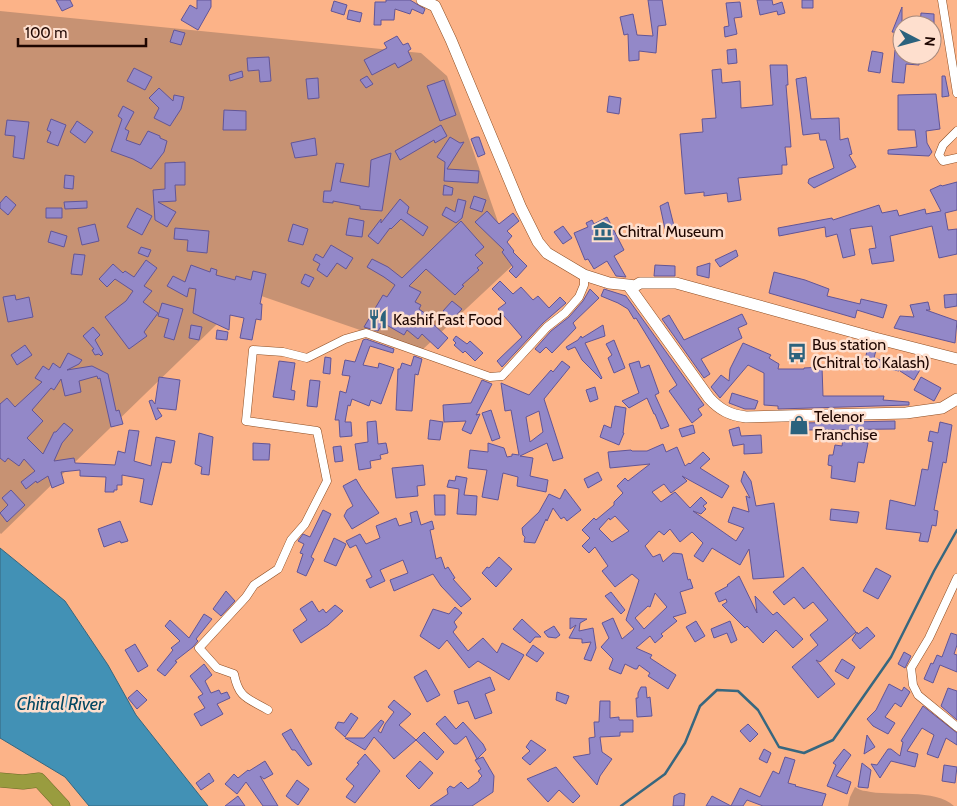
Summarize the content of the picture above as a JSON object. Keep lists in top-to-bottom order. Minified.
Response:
{"water":["Chitral River"],"places":{"museum":["Chitral Museum"],"restaurant":["Kashif Fast Food"],"bus stop":["Bus station (Chitral to Kalash)"],"shop":["Telenor Franchise"]},"scale_bar":"100 m","north":"right"}
